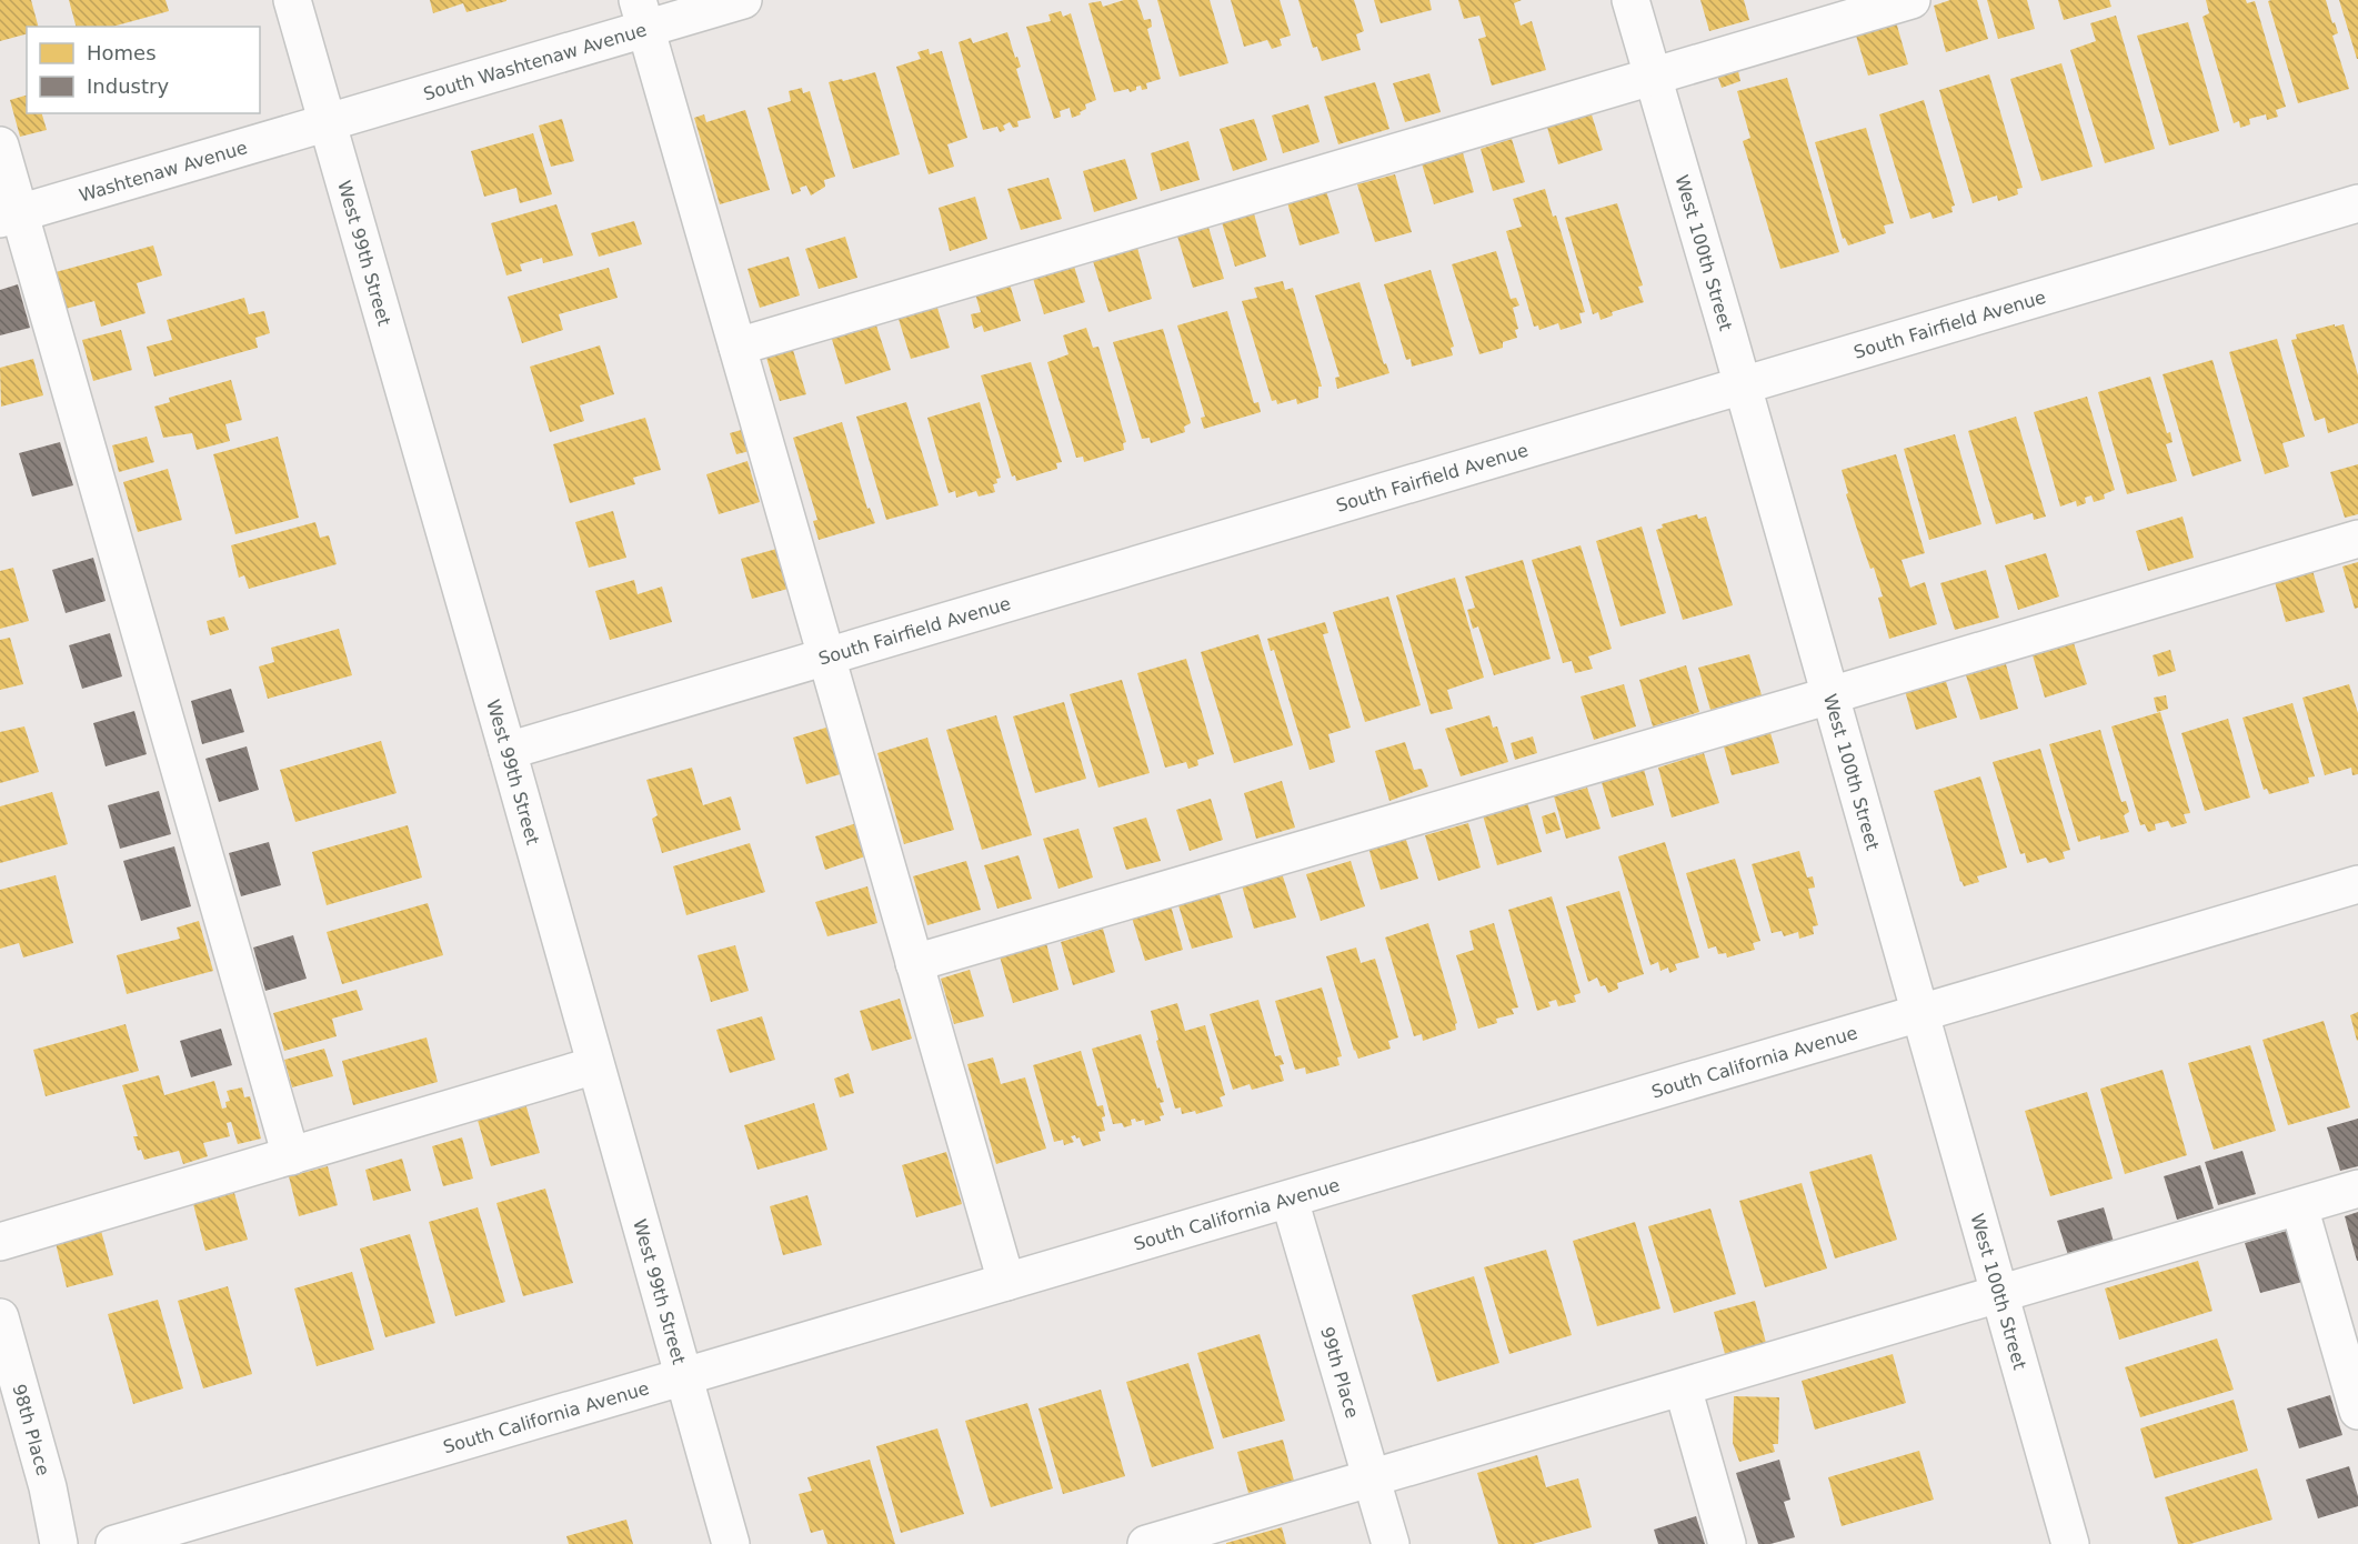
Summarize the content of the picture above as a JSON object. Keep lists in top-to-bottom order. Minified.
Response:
{"streets":{"street":["South Washtenaw Avenue","Washtenaw Avenue","West 99th Street","West 100th Street","South Fairfield Avenue","South California Avenue","99th Place","98th Place"]},"crossings":[["South Washtenaw Avenue","Washtenaw Avenue"],["South Washtenaw Avenue","West 99th Street"],["Washtenaw Avenue","West 99th Street"],["West 99th Street","South Fairfield Avenue"],["West 99th Street","South California Avenue"],["West 100th Street","South Fairfield Avenue"],["West 100th Street","South California Avenue"],["South California Avenue","99th Place"]],"legend":["Homes","Industry"]}
